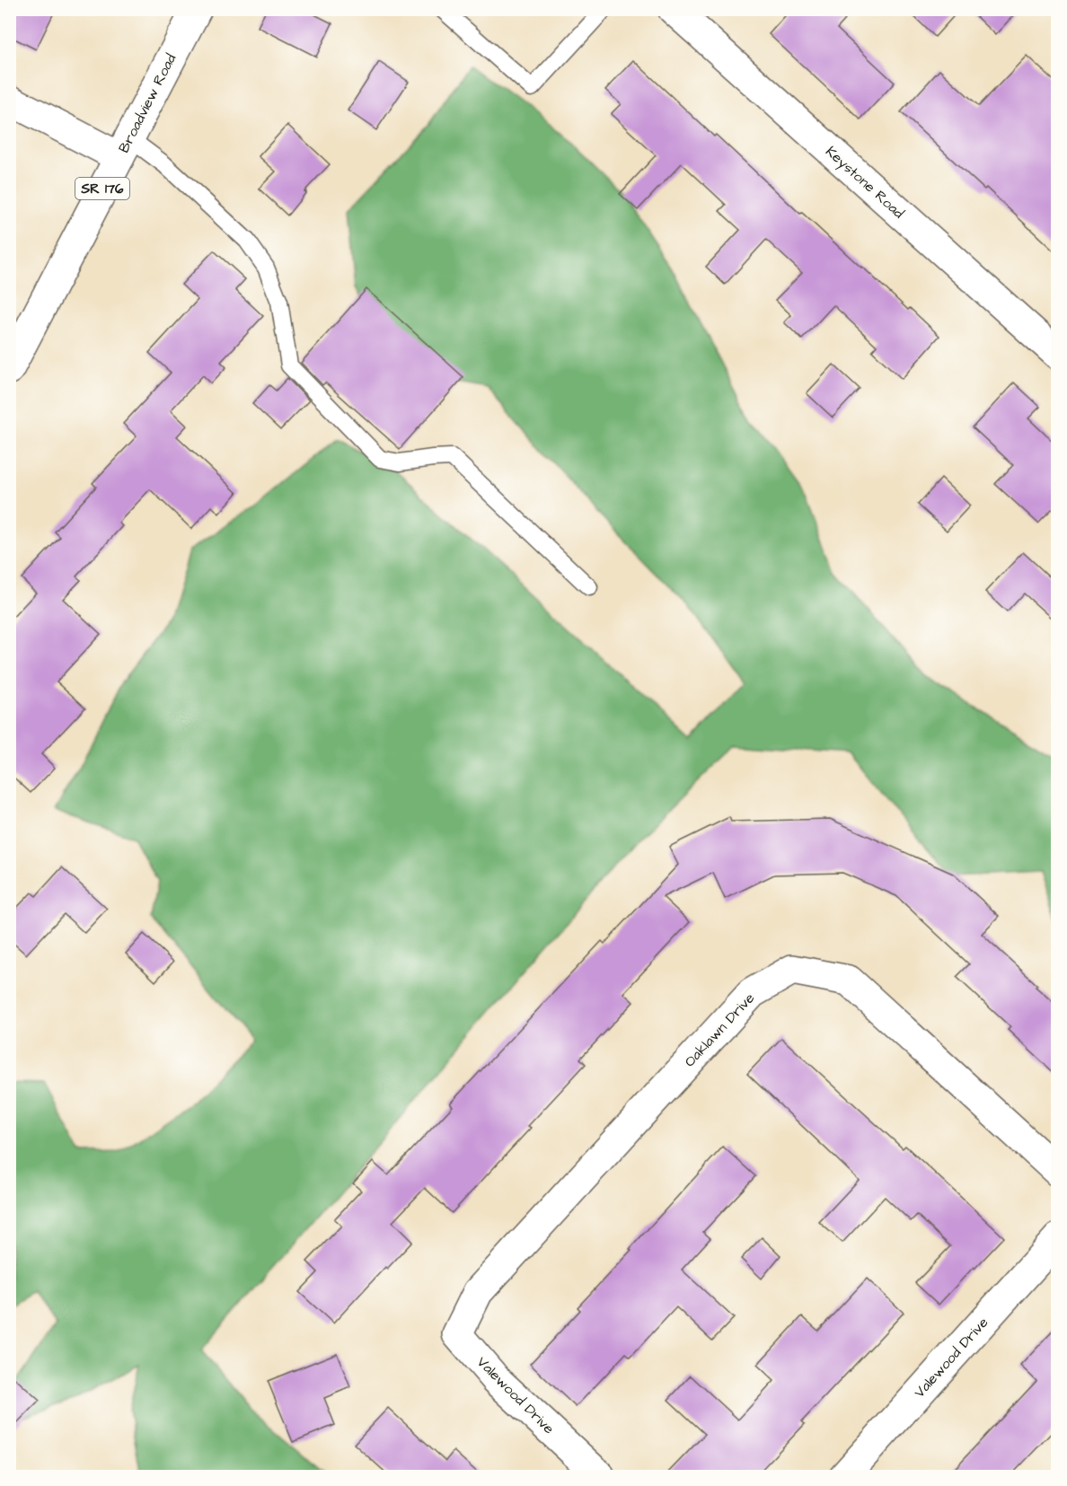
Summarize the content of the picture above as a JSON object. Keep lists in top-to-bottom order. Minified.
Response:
{"streets":{"street":["Broadview Road","Keystone Road","SR 176","Oaklawn Drive","Valewood Drive"]},"crossings":[["Oaklawn Drive","Valewood Drive"]]}
